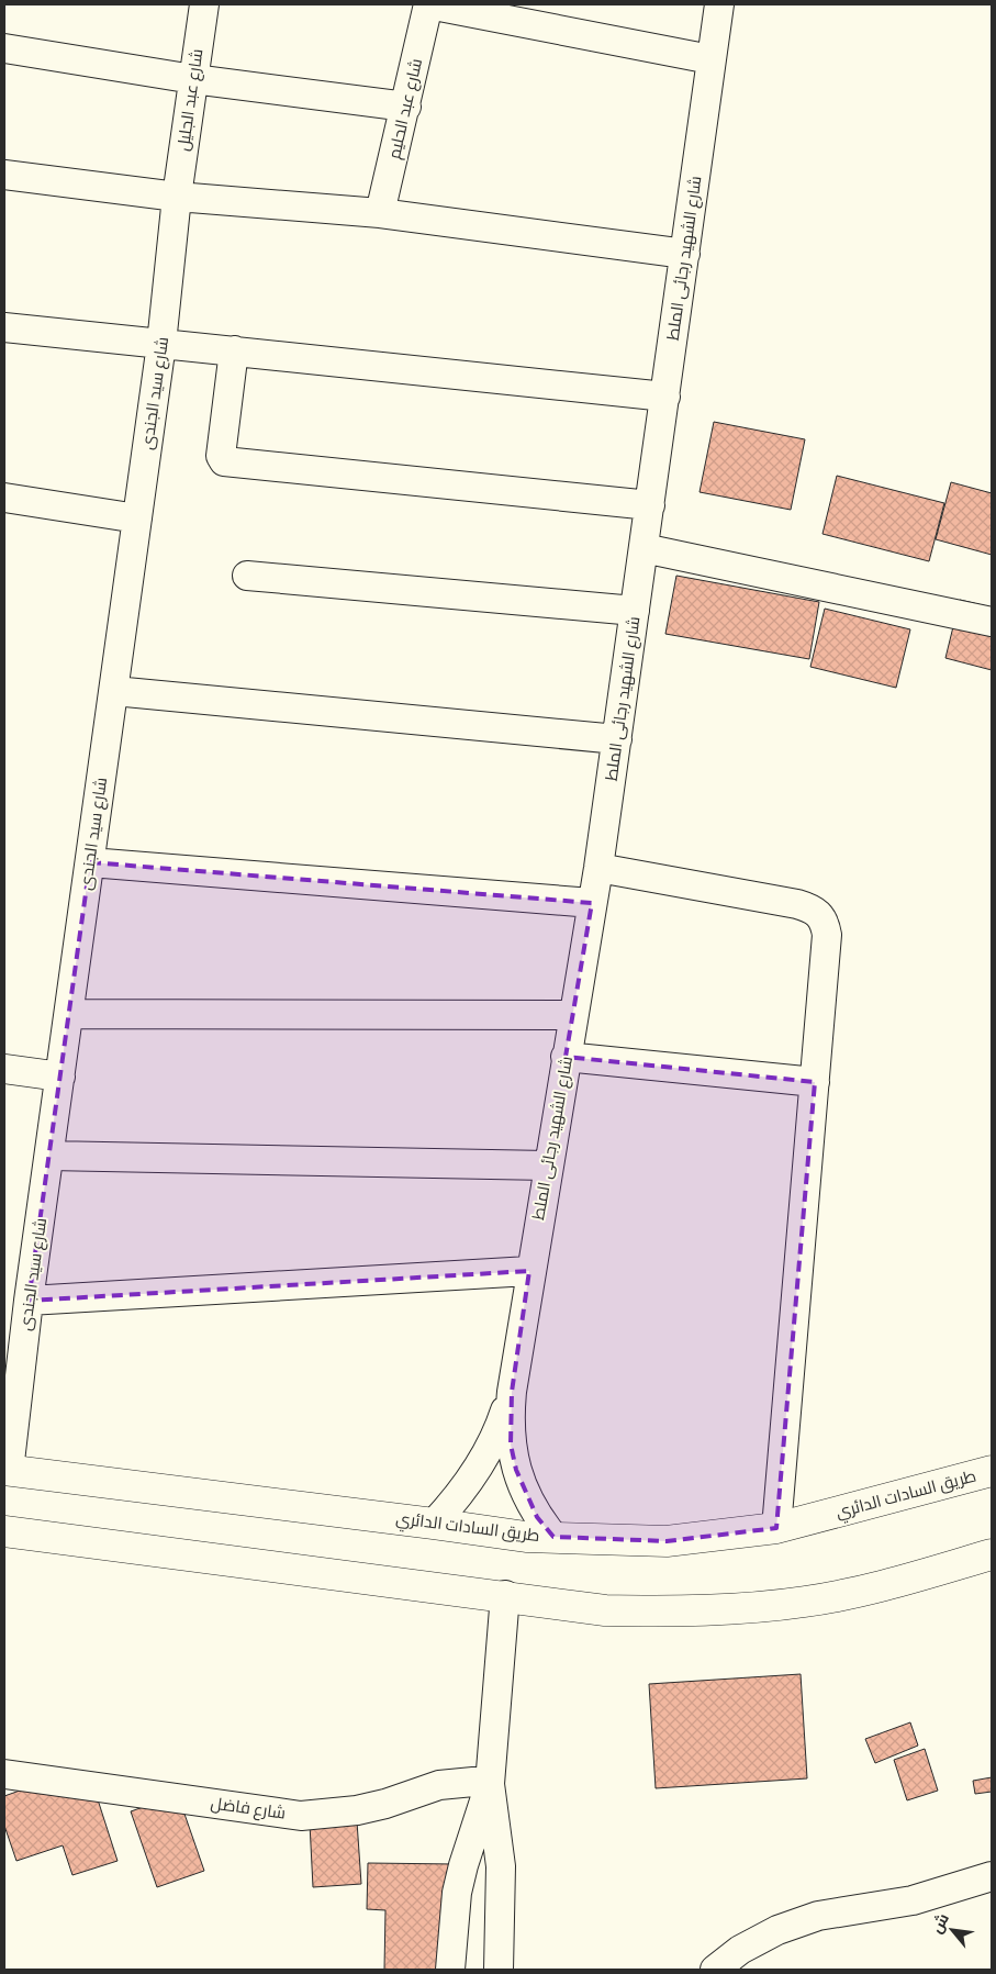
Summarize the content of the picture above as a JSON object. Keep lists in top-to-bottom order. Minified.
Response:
{"streets":{"highway":["طريق السادات الدائري"],"street":["شارع عبد الجليل","شارع عبد الحليم","شارع الشهيد رجائى الملط","شارع سيد الجندى","شارع فاضل"]},"crossings":[["شارع عبد الجليل","شارع سيد الجندى"],["شارع الشهيد رجائى الملط","طريق السادات الدائري"],["شارع سيد الجندى","طريق السادات الدائري"]],"north":"top left"}
